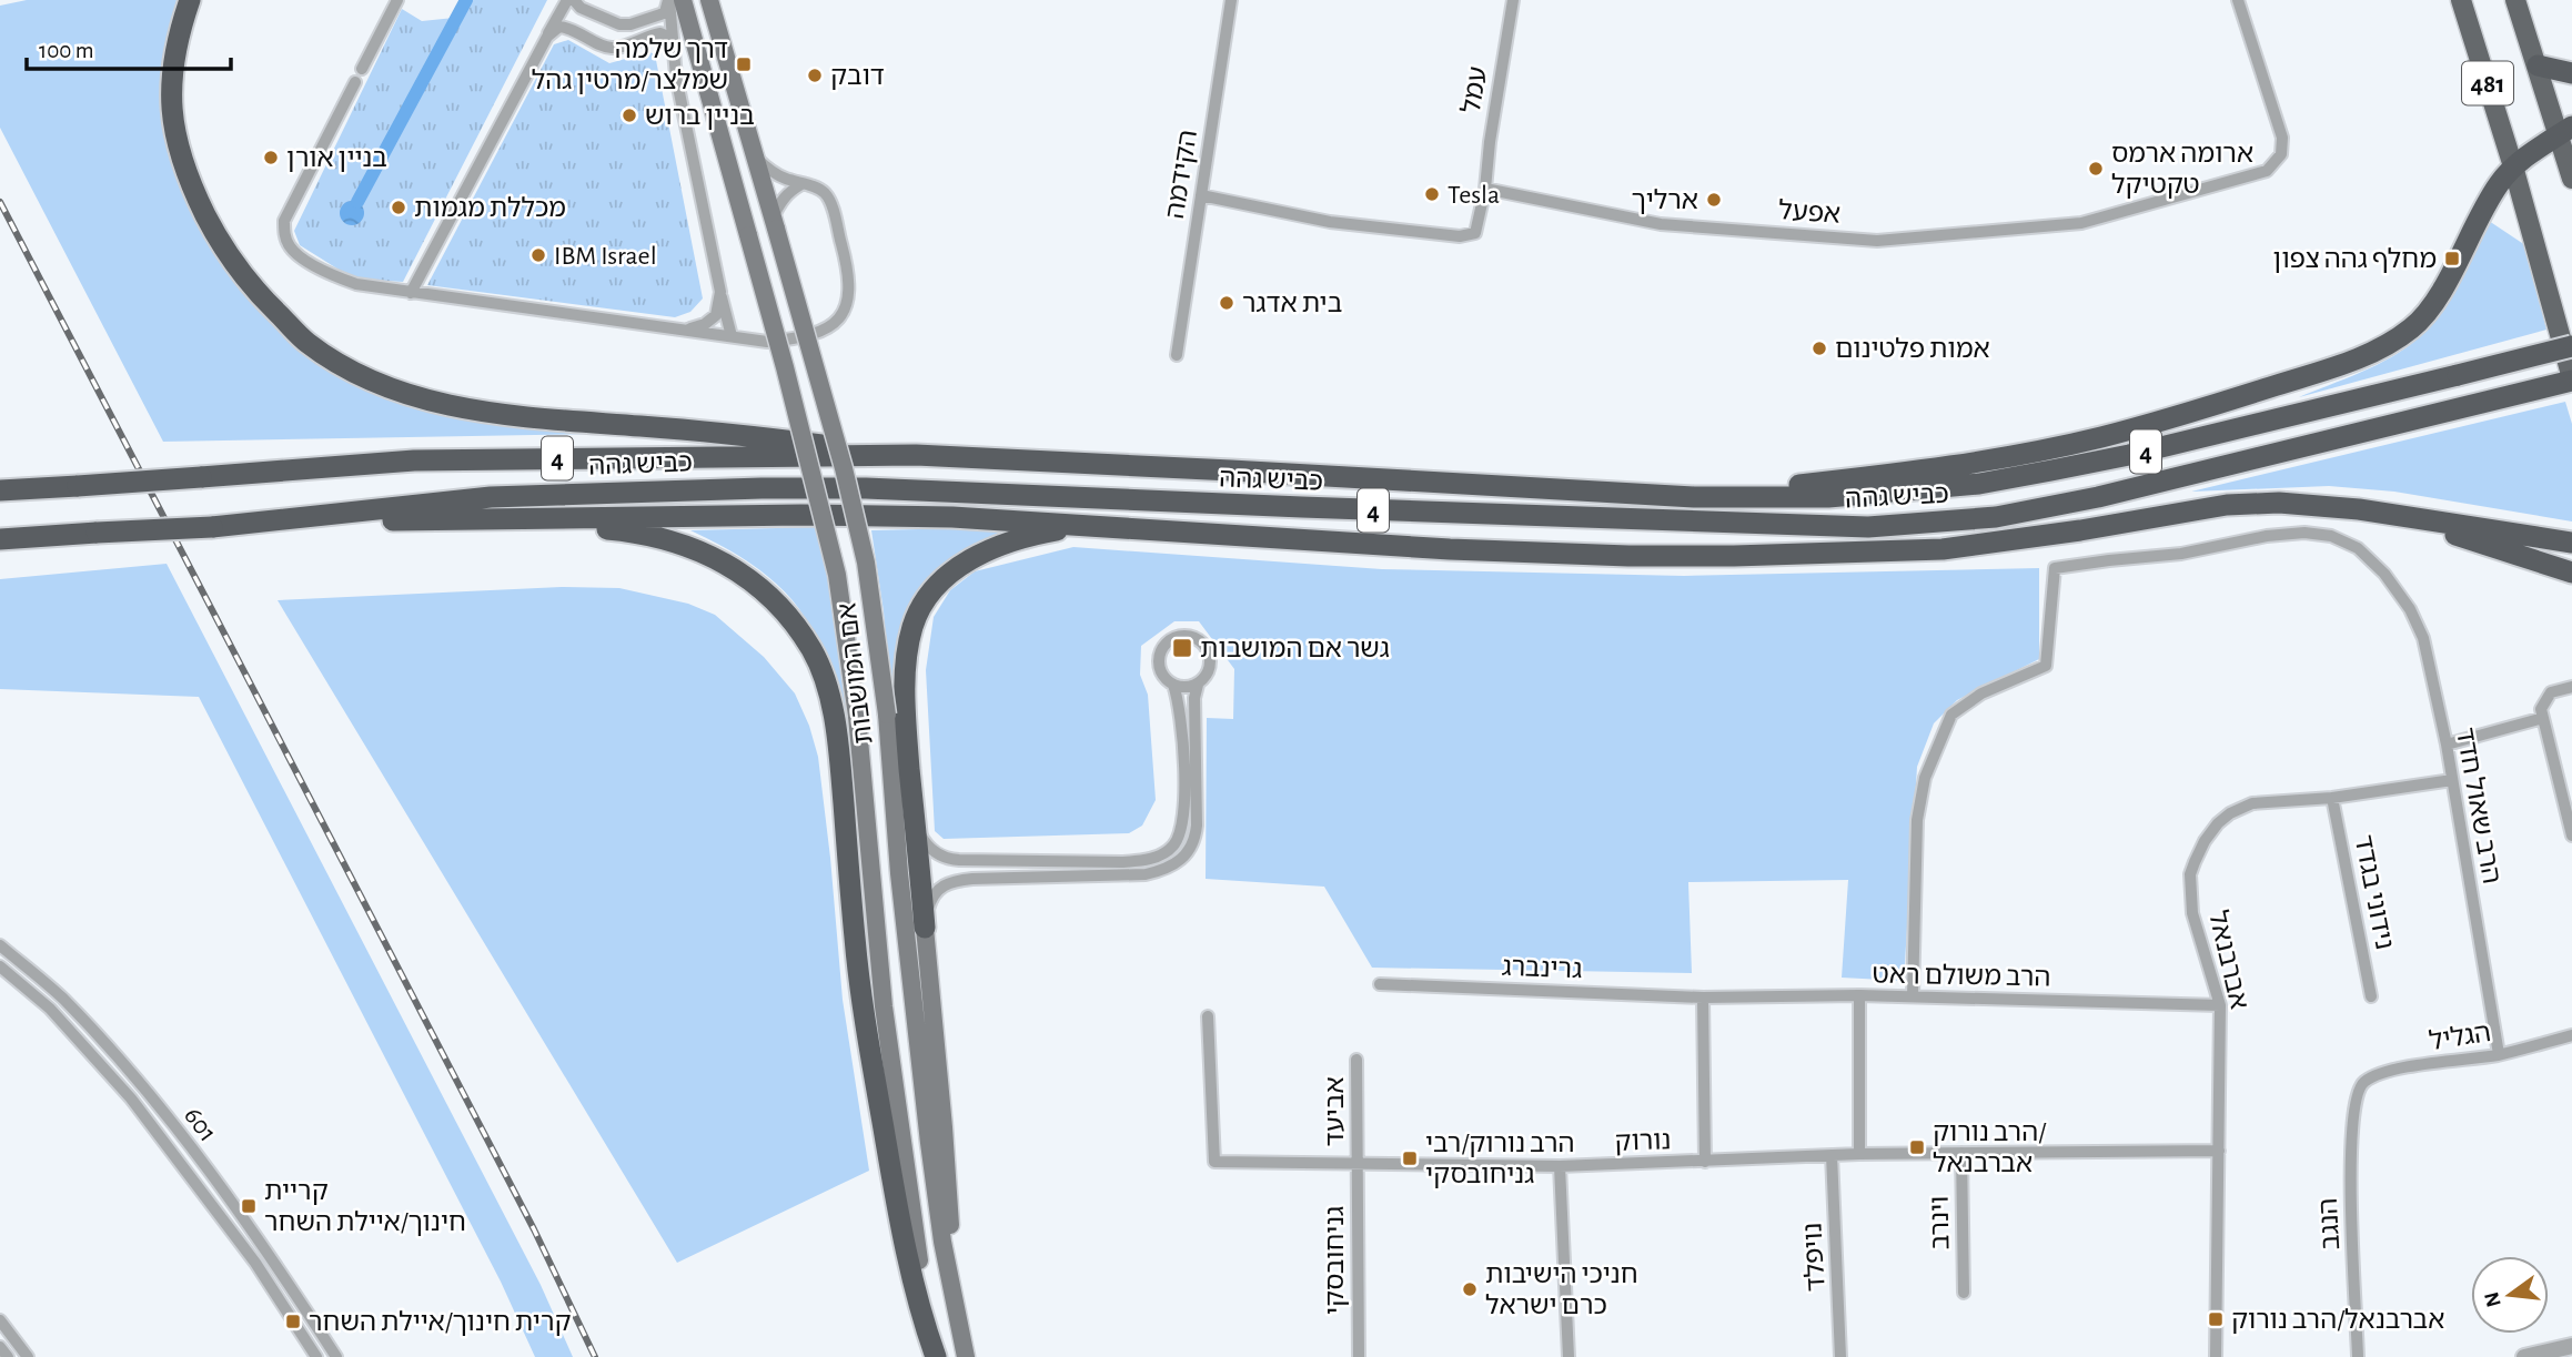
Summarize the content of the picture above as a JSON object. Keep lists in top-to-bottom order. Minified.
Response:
{"streets":{"highway":["4","כביש גהה"],"main road":["481","אם המושבות"],"street":["עמל","הקידמה","אפעל","הרב שאול חדד","נידוני בגדד","אברבנאל","גרינברג","הרב משולם ראט","הגליל","אביעד","601","נורוק","וינרב","הנגב","נויפלד","גניחובסקי"]},"crossings":[["481","כביש גהה"],["עמל","אפעל"],["הרב שאול חדד","אברבנאל"],["הרב שאול חדד","הרב משולם ראט"],["הרב שאול חדד","הגליל"],["נידוני בגדד","אברבנאל"],["אברבנאל","הרב משולם ראט"],["אברבנאל","נורוק"],["גרינברג","הרב משולם ראט"],["הרב משולם ראט","נורוק"],["הגליל","הנגב"],["אביעד","נורוק"],["אביעד","גניחובסקי"],["נורוק","וינרב"],["נורוק","נויפלד"],["נורוק","גניחובסקי"]],"places":{"transit":["דרך שלמה שמלצר/מרטין גהל","מחלף גהה צפון","גשר אם המושבות","הרב נורוק/ אברבנאל","הרב נורוק/רבי גניחובסקי","קריית חינוך/איילת השחר","אברבנאל/הרב נורוק","קרית חינוך/איילת השחר"],"other":["דובק","בניין ברוש","בניין אורן","ארומה ארמס טקטיקל","Tesla","ארליך","מכללת מגמות","IBM Israel","בית אדגר","אמות פלטינום","חניכי הישיבות כרם ישראל"]},"scale_bar":"100 m","north":"left"}
